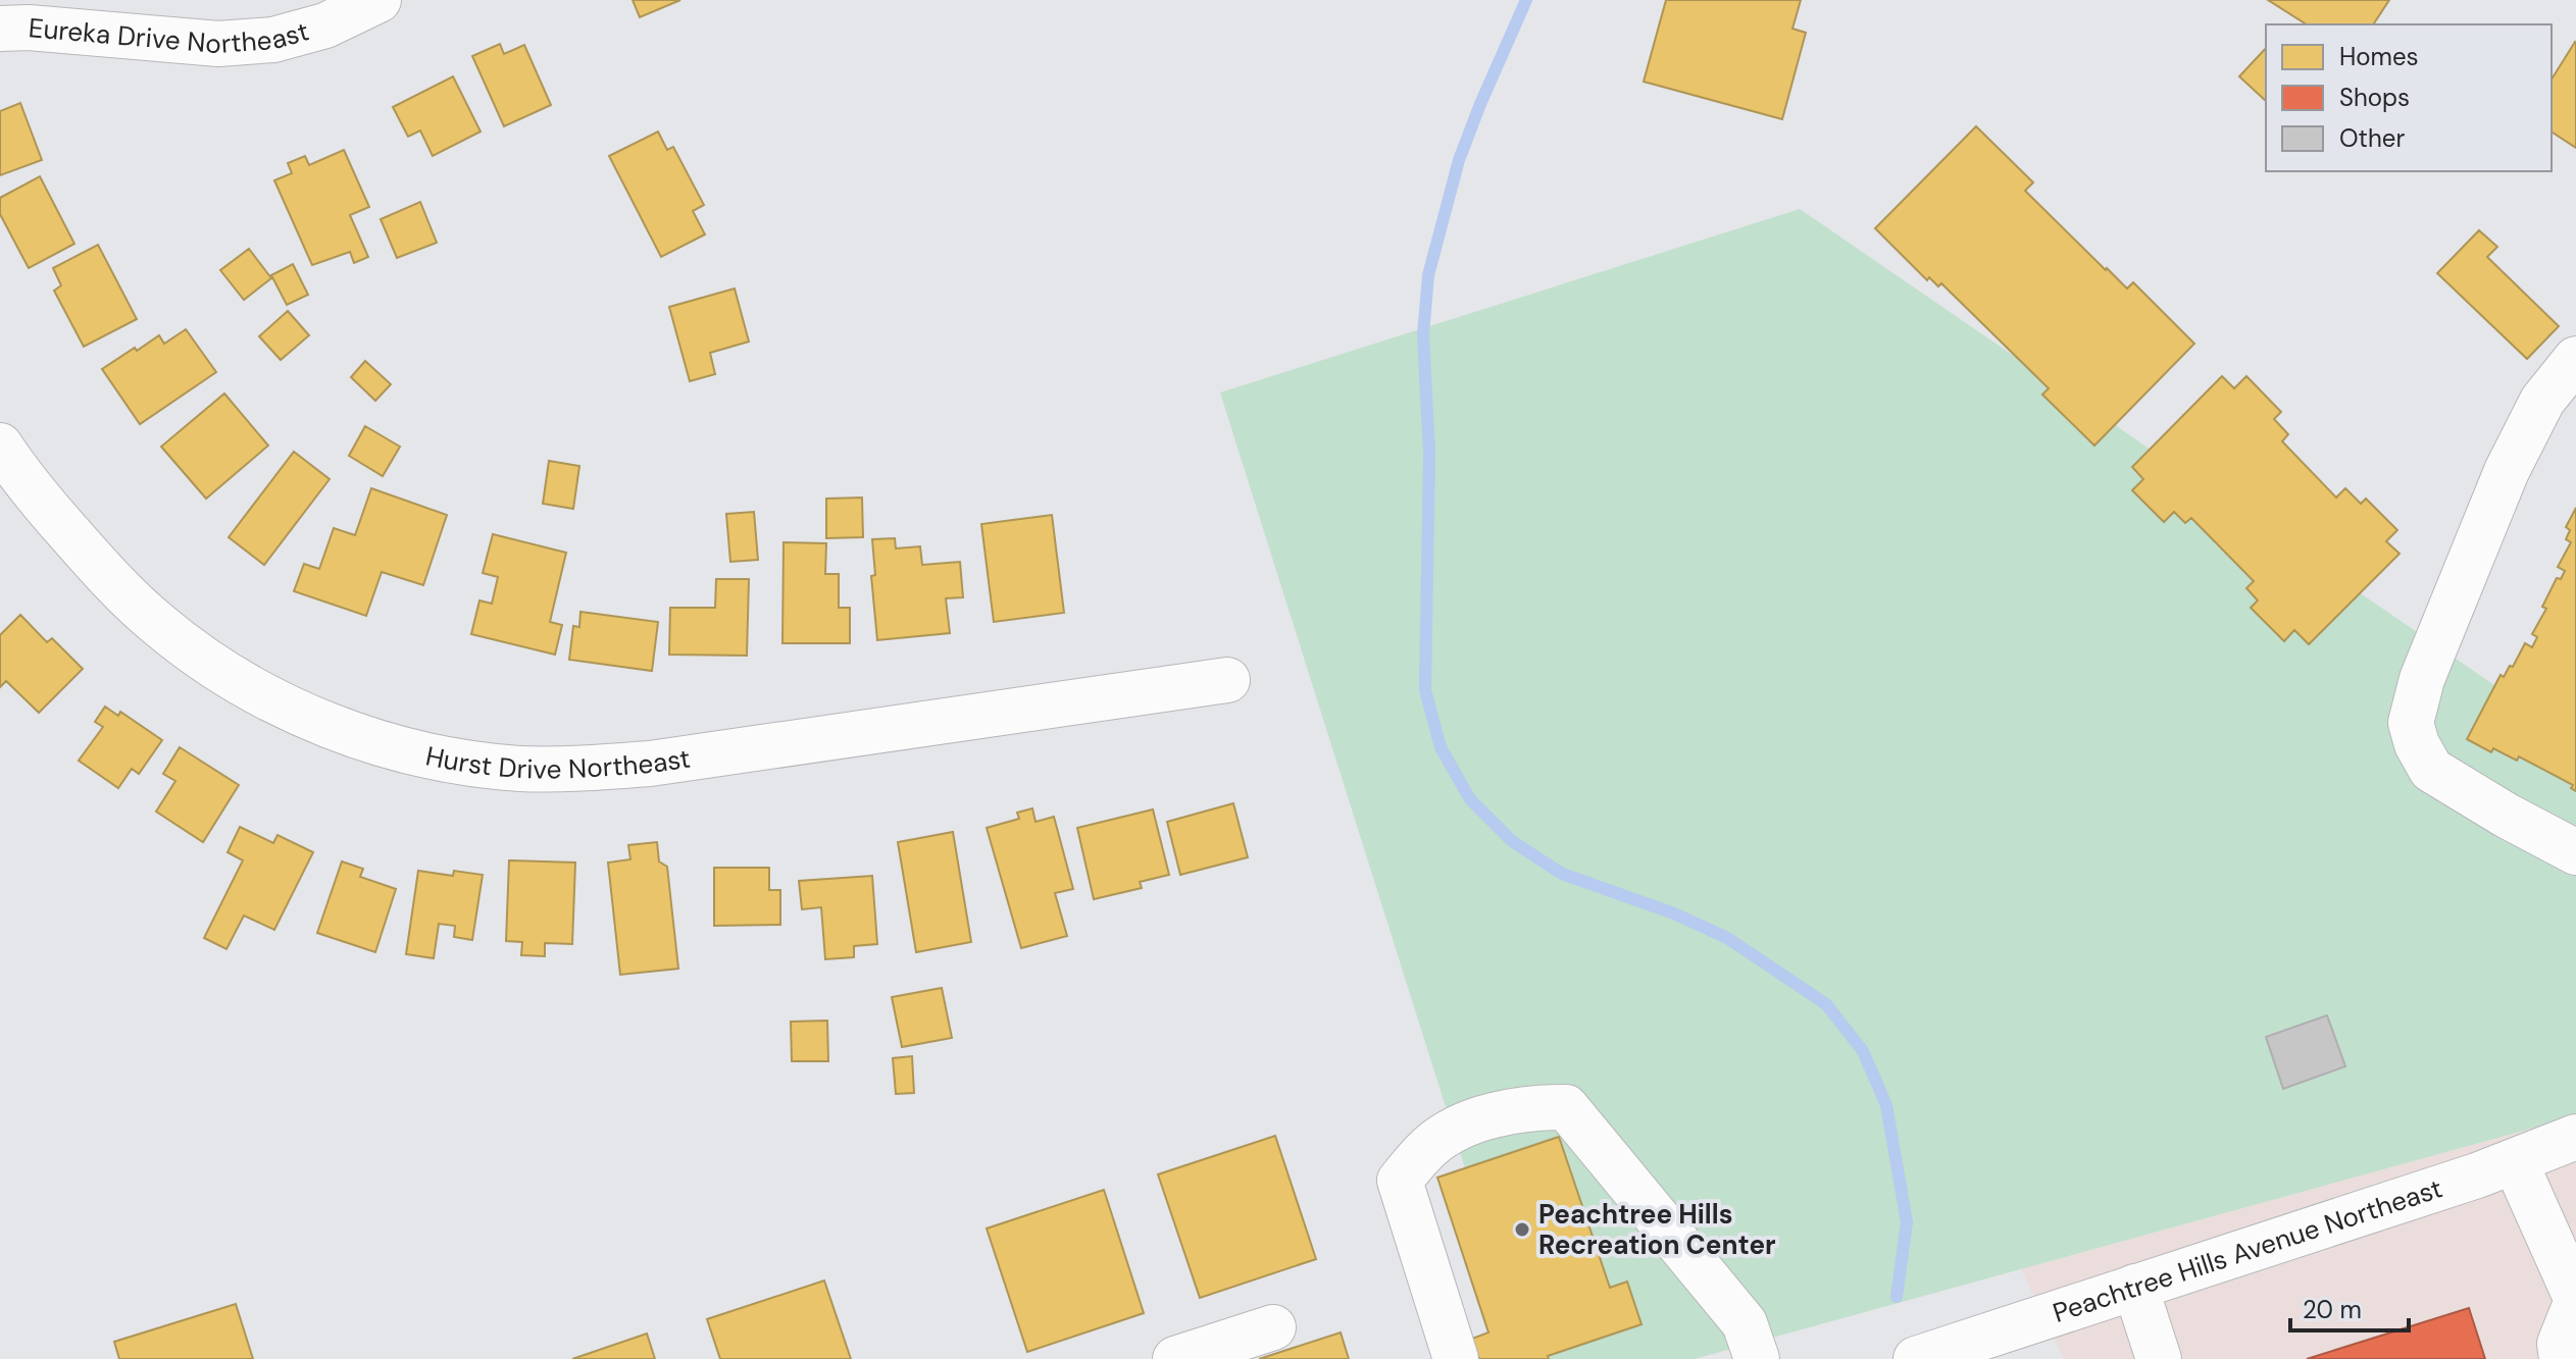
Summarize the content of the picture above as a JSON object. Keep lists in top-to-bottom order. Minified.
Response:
{"streets":{"street":["Eureka Drive Northeast","Hurst Drive Northeast","Peachtree Hills Avenue Northeast"]},"places":["Peachtree Hills Recreation Center"],"legend":["Homes","Shops","Other"],"scale_bar":"20 m"}
